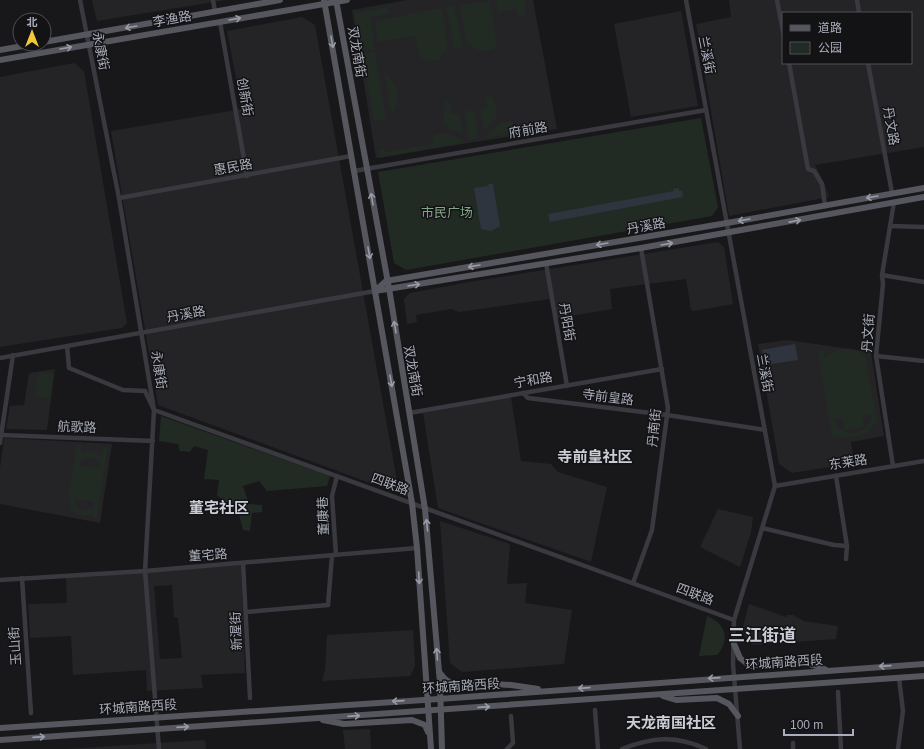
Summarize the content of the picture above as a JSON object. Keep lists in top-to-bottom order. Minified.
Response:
{"streets":{"main road":["李渔路","双龙南街","丹溪路","环城南路西段"],"street":["永康街","兰溪街","创新街","丹文路","府前路","惠民路","丹阳街","丹文街","宁和路","寺前皇路","航歌路","丹南街","东莱路","四联路","董康巷","董宅路","新渥街","玉山街"]},"crossings":[["李渔路","永康街"],["李渔路","双龙南街"],["李渔路","创新街"],["永康街","惠民路"],["永康街","丹溪路"],["永康街","航歌路"],["永康街","四联路"],["永康街","董宅路"],["永康街","环城南路西段"],["双龙南街","府前路"],["双龙南街","惠民路"],["双龙南街","丹溪路"],["双龙南街","宁和路"],["双龙南街","四联路"],["双龙南街","董宅路"],["双龙南街","环城南路西段"],["兰溪街","府前路"],["兰溪街","丹溪路"],["兰溪街","寺前皇路"],["兰溪街","东莱路"],["兰溪街","四联路"],["兰溪街","环城南路西段"],["创新街","惠民路"],["丹文路","丹溪路"],["丹溪路","丹阳街"],["丹溪路","丹文街"],["丹溪路","丹南街"],["丹阳街","宁和路"],["丹文街","东莱路"],["宁和路","寺前皇路"],["宁和路","丹南街"],["寺前皇路","丹南街"],["丹南街","四联路"],["四联路","董康巷"],["董康巷","董宅路"],["董康巷","新渥街"],["董宅路","新渥街"],["董宅路","玉山街"]],"districts":["寺前皇社区","董宅社区","三江街道","天龙南国社区"],"parks":["市民广场"],"legend":["道路","公园"],"scale_bar":"100 m","north":"top"}
